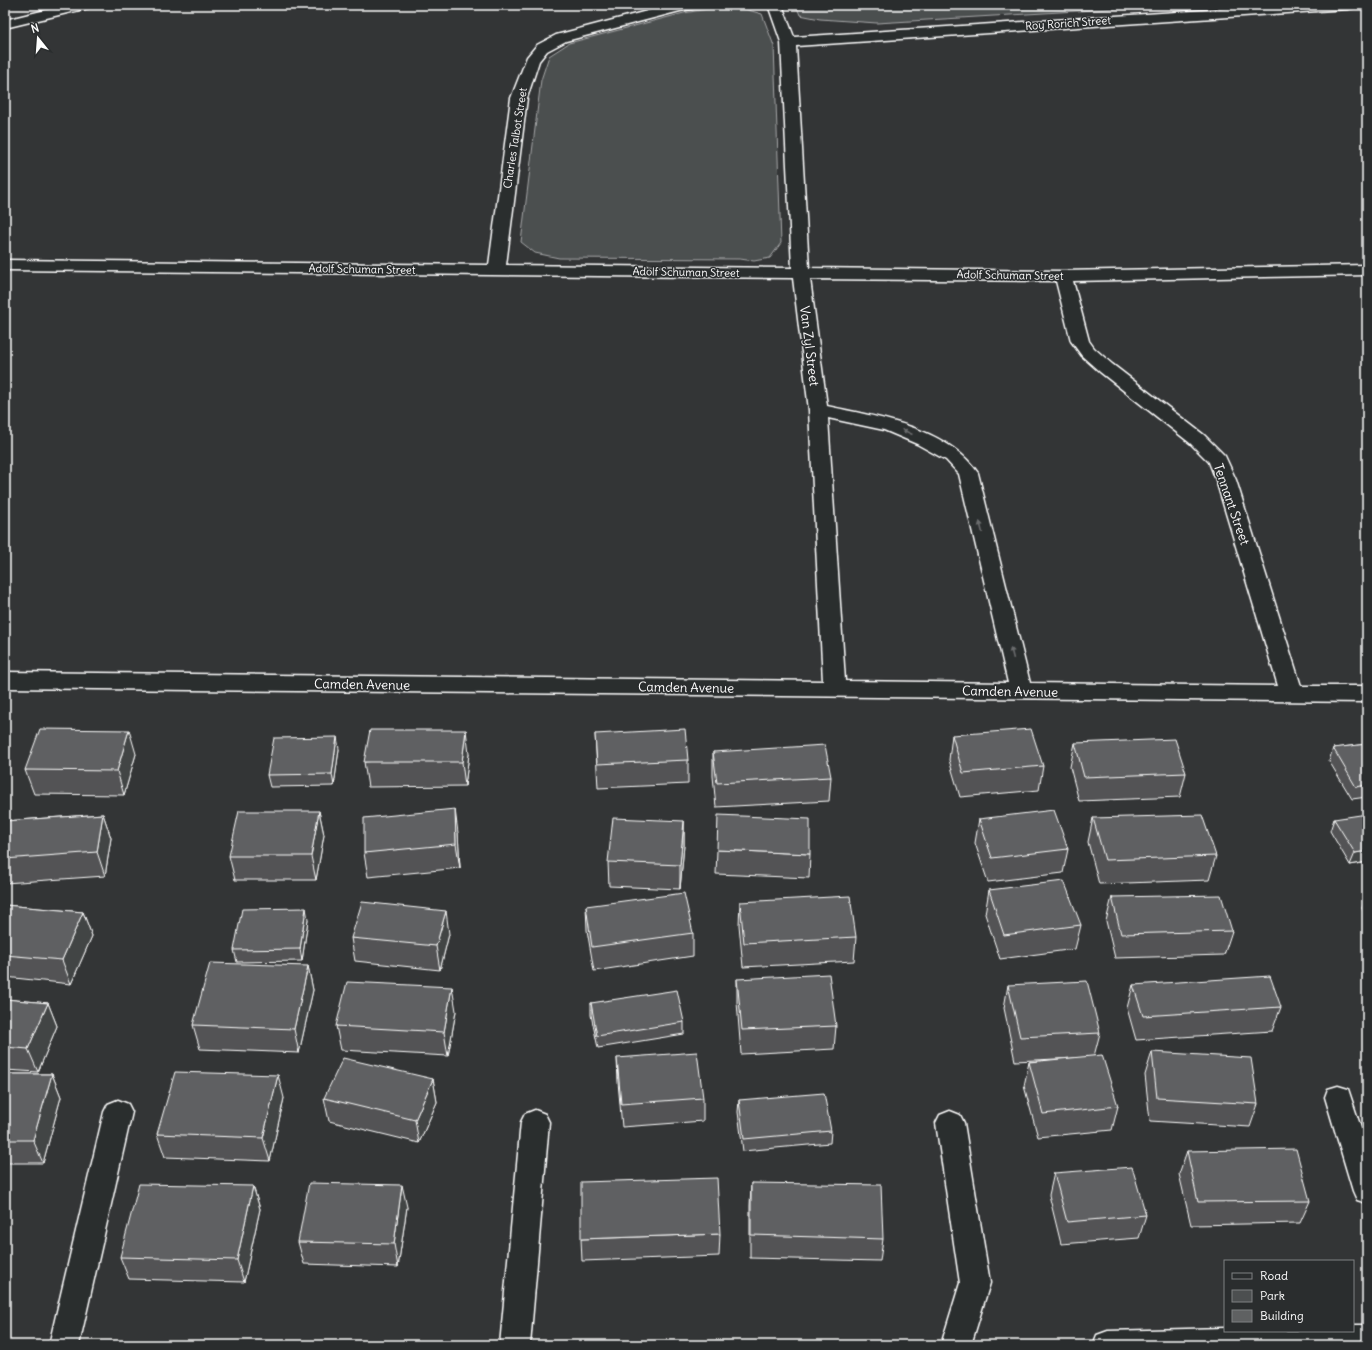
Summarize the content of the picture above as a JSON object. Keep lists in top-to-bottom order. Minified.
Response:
{"streets":{"street":["Roy Rorich Street","Charles Talbot Street","Adolf Schuman Street","Van Zyl Street","Tennant Street","Camden Avenue"]},"crossings":[["Roy Rorich Street","Van Zyl Street"],["Charles Talbot Street","Adolf Schuman Street"],["Adolf Schuman Street","Van Zyl Street"],["Adolf Schuman Street","Tennant Street"],["Van Zyl Street","Camden Avenue"],["Tennant Street","Camden Avenue"]],"legend":["Road","Park","Building"],"north":"top"}
